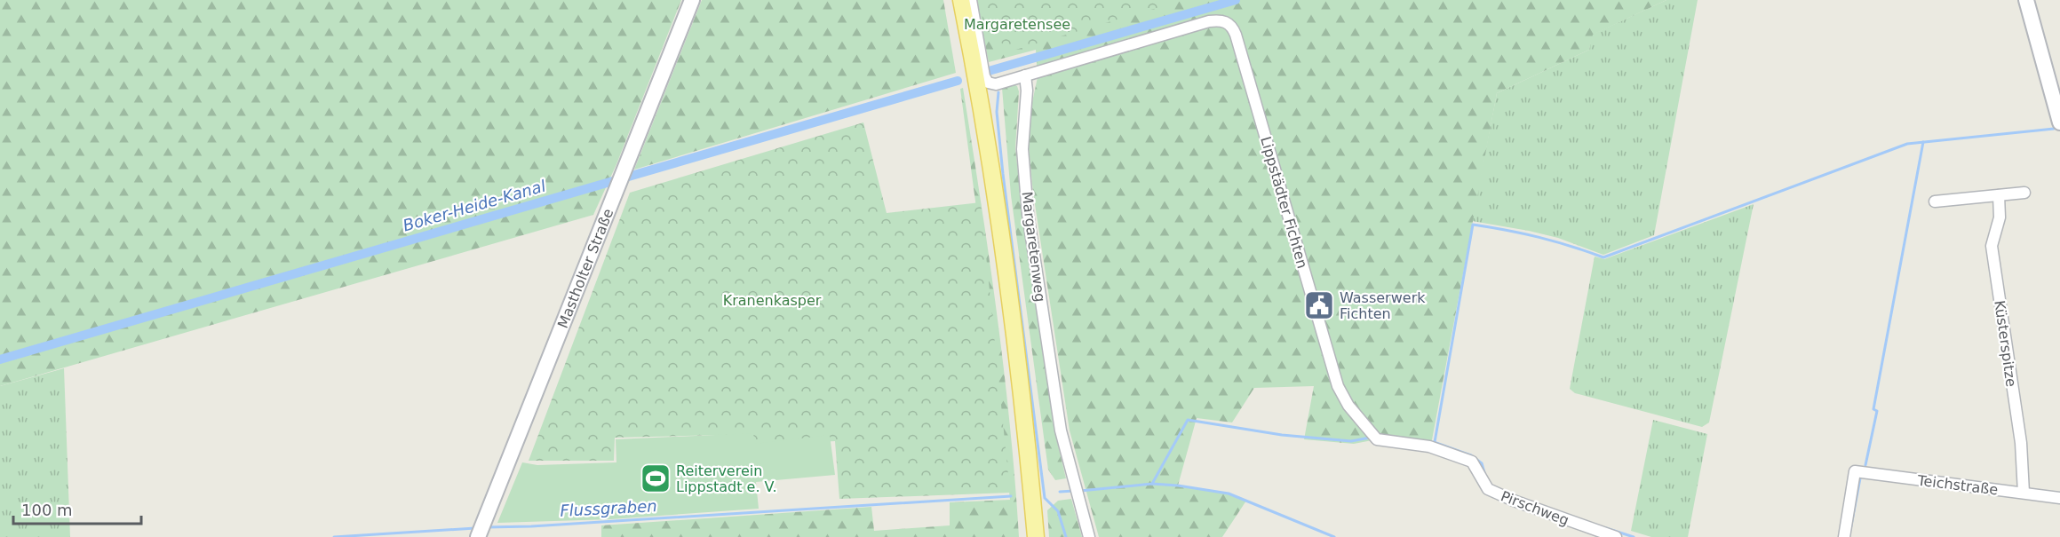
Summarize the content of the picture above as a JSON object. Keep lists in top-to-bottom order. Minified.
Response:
{"streets":{"street":["Lippstädter Fichten","Margaretenweg","Mastholter Straße","Küsterspitze","Teichstraße","Pirschweg"]},"crossings":[["Lippstädter Fichten","Margaretenweg"],["Lippstädter Fichten","Pirschweg"],["Küsterspitze","Teichstraße"]],"water":["Boker-Heide-Kanal","Flussgraben"],"parks":["Margaretensee","Kranenkasper"],"places":{"public building":["Wasserwerk Fichten"],"sports":["Reiterverein Lippstadt e. V."]},"scale_bar":"100 m"}
